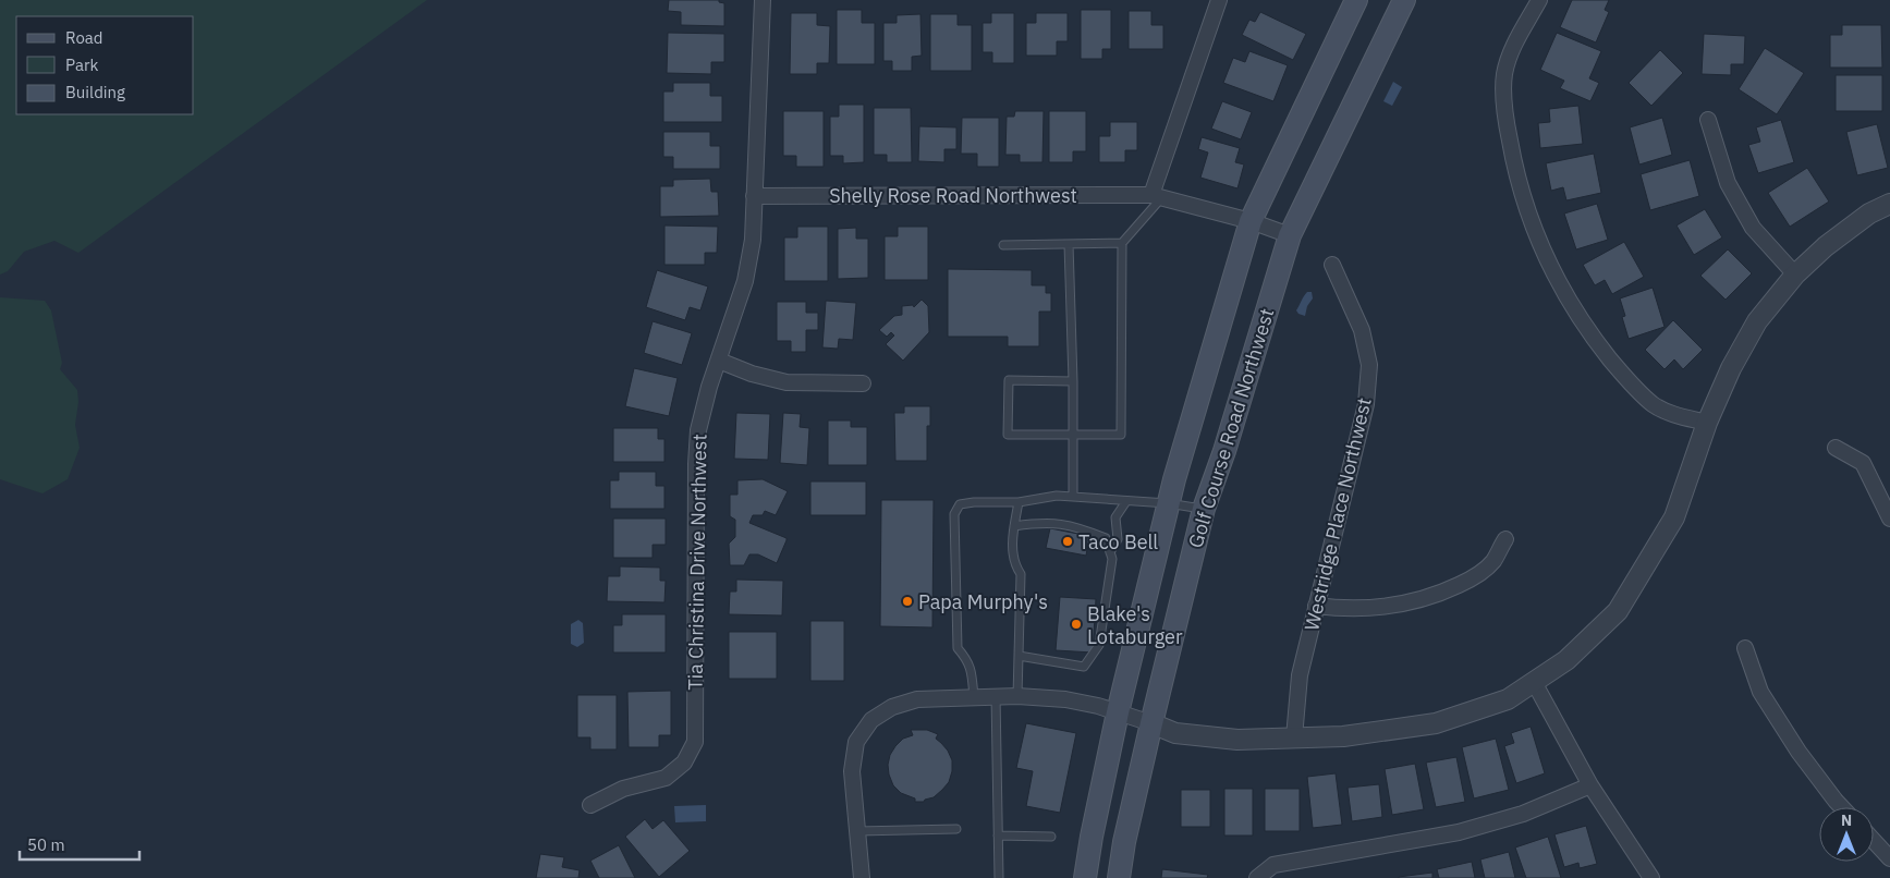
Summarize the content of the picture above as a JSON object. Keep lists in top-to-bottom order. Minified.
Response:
{"streets":{"main road":["Golf Course Road Northwest"],"street":["Shelly Rose Road Northwest","Westridge Place Northwest","Tia Christina Drive Northwest"]},"crossings":[["Shelly Rose Road Northwest","Tia Christina Drive Northwest"]],"places":["Taco Bell","Papa Murphy's","Blake's Lotaburger"],"legend":["Road","Park","Building"],"scale_bar":"50 m","north":"top"}
